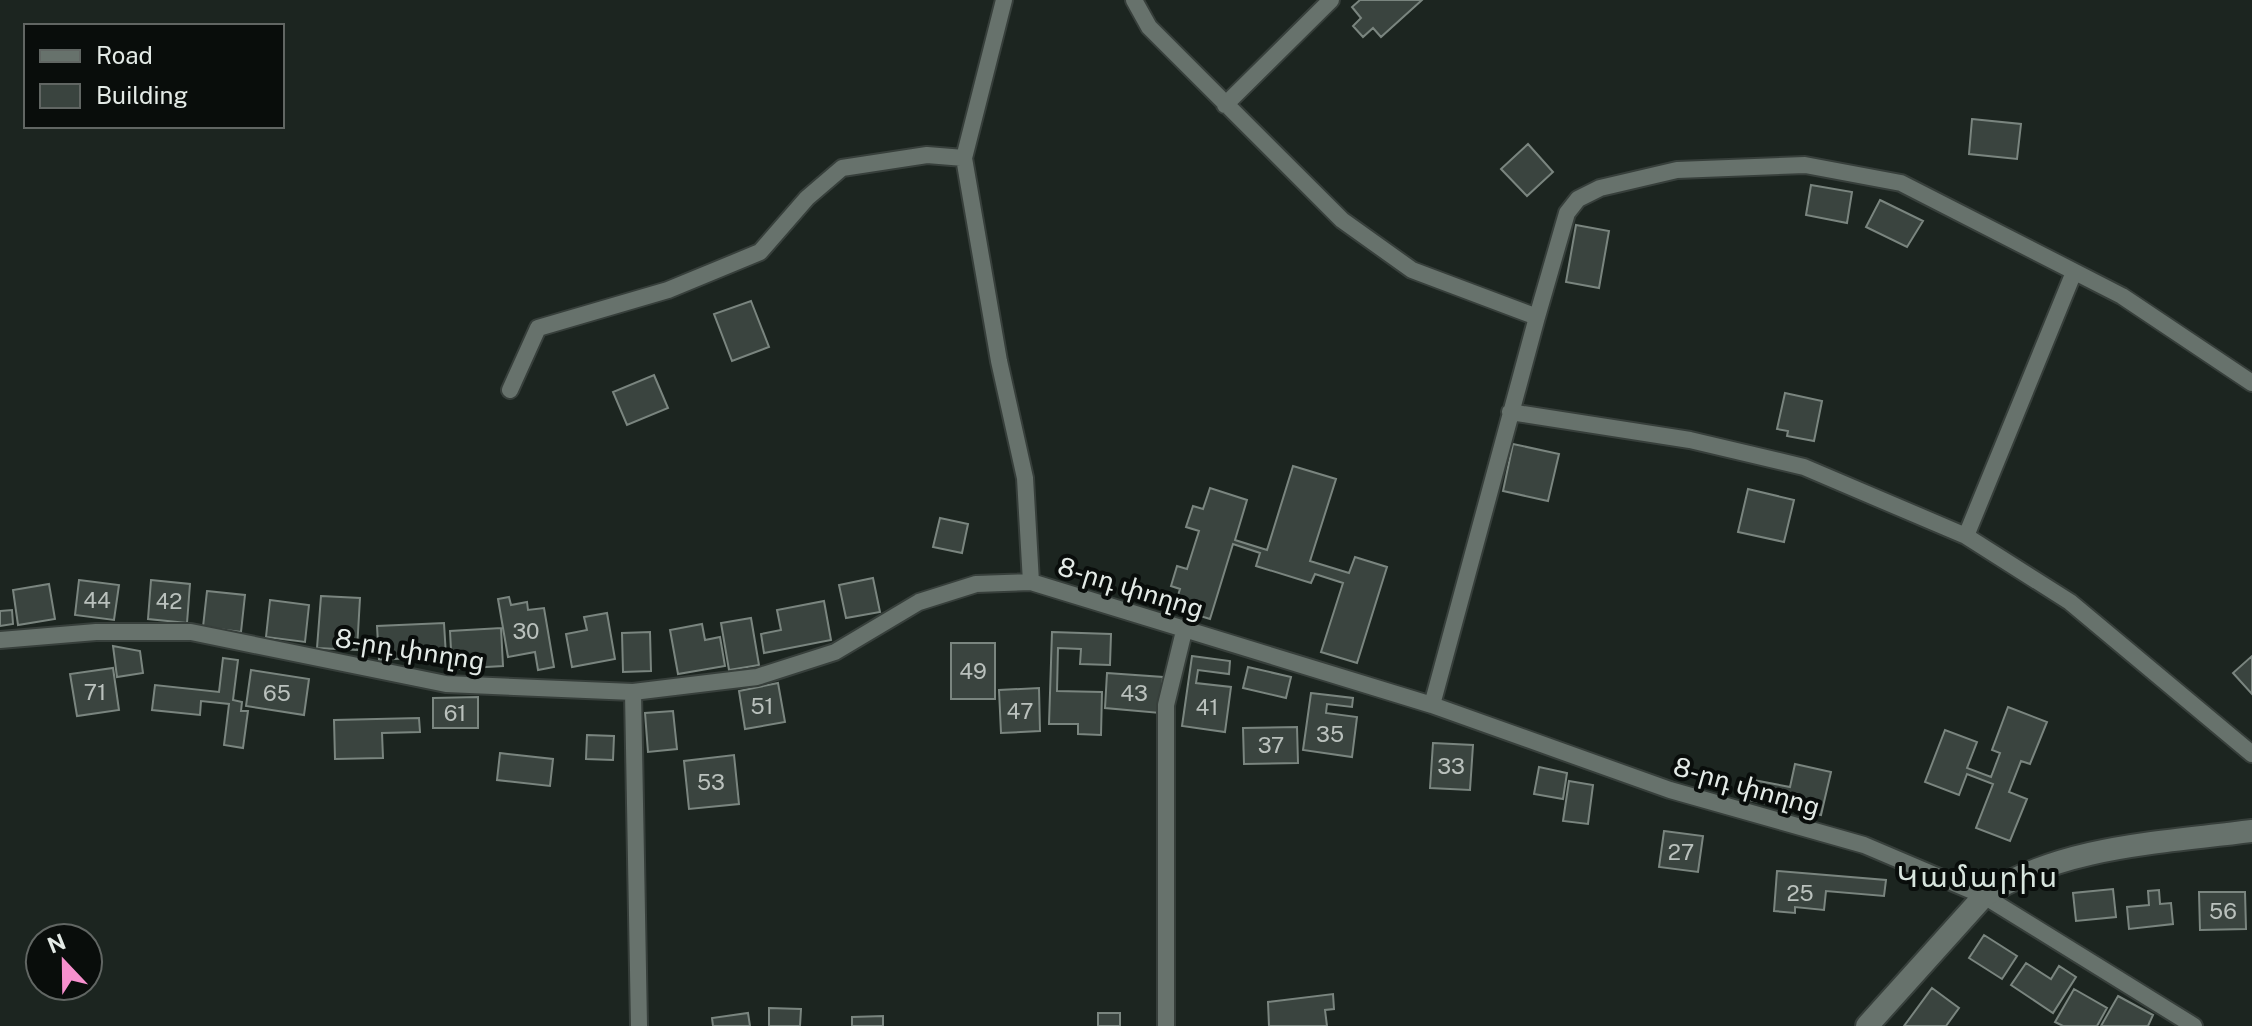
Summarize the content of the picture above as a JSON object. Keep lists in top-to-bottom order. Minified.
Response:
{"streets":{"street":["8-րդ փողոց"]},"districts":["Կամարիս"],"house_numbers":["44","42","30","49","71","65","43","51","41","47","61","35","37","33","53","27","25","56"],"legend":["Road","Building"],"north":"top"}
